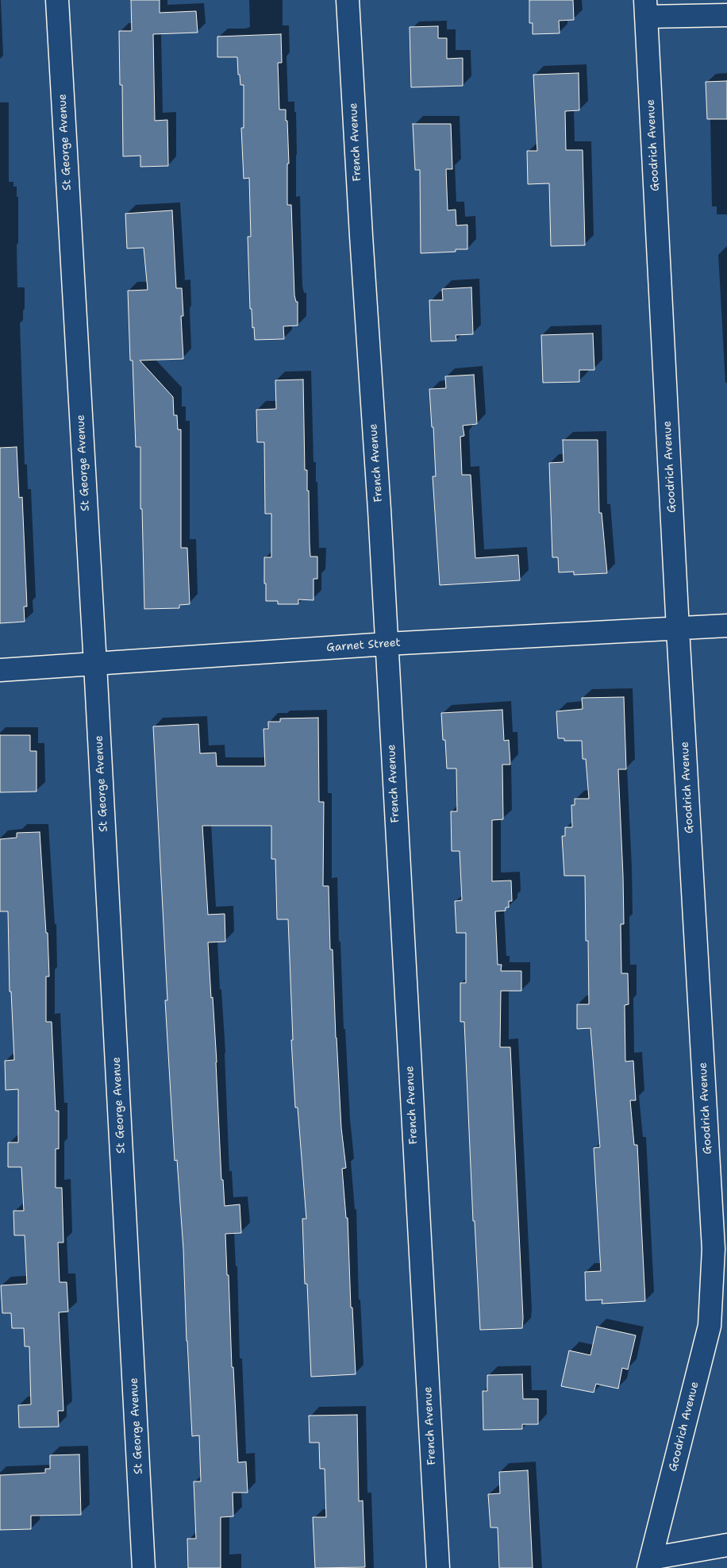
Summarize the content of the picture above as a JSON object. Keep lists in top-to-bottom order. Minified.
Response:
{"streets":{"street":["St George Avenue","French Avenue","Goodrich Avenue","Garnet Street"]},"crossings":[["St George Avenue","Garnet Street"],["French Avenue","Garnet Street"],["Goodrich Avenue","Garnet Street"]]}
